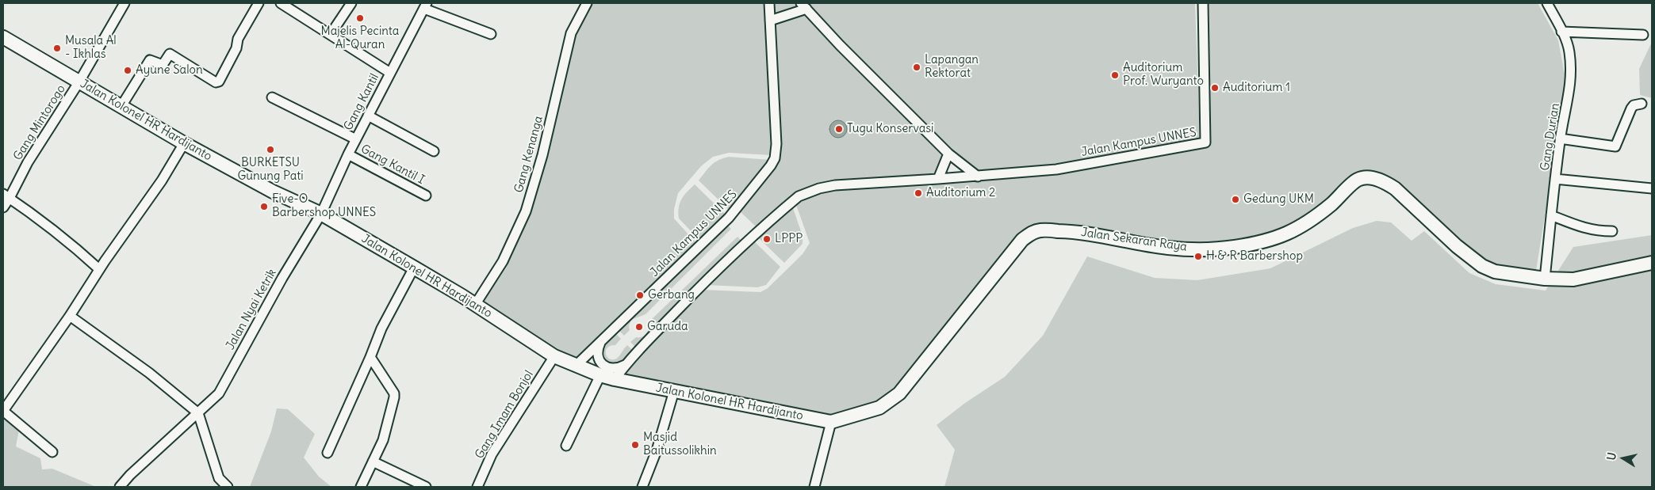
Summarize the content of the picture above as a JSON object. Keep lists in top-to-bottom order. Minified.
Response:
{"streets":{"main road":["Jalan Kolonel HR Hardijanto","Jalan Sekaran Raya"],"street":["Gang Kantil","Gang Mintorogo","Gang Durian","Jalan Kampus UNNES","Gang Kenanga","Gang Kantil I","Jalan Nyai Ketrik","Gang Imam Bonjol"]},"crossings":[["Gang Kantil","Jalan Kolonel HR Hardijanto"],["Gang Kantil","Gang Kantil I"],["Gang Kantil","Jalan Nyai Ketrik"],["Jalan Kolonel HR Hardijanto","Gang Mintorogo"],["Jalan Kolonel HR Hardijanto","Jalan Kampus UNNES"],["Jalan Kolonel HR Hardijanto","Gang Kenanga"],["Jalan Kolonel HR Hardijanto","Jalan Sekaran Raya"],["Jalan Kolonel HR Hardijanto","Jalan Nyai Ketrik"],["Jalan Kolonel HR Hardijanto","Gang Imam Bonjol"],["Gang Durian","Jalan Sekaran Raya"]],"places":["Majelis Pecinta Al-Quran","Musala Al - Ikhlas","Lapangan Rektorat","Ayune Salon","Auditorium Prof. Wuryanto","Auditorium 1","Tugu Konservasi","BURKETSU Gunung Pati","Auditorium 2","Gedung UKM","Five-O Barbershop UNNES","LPPP","H & R Barbershop","Gerbang","Garuda","Masjid Baitussolikhin"],"north":"left"}
